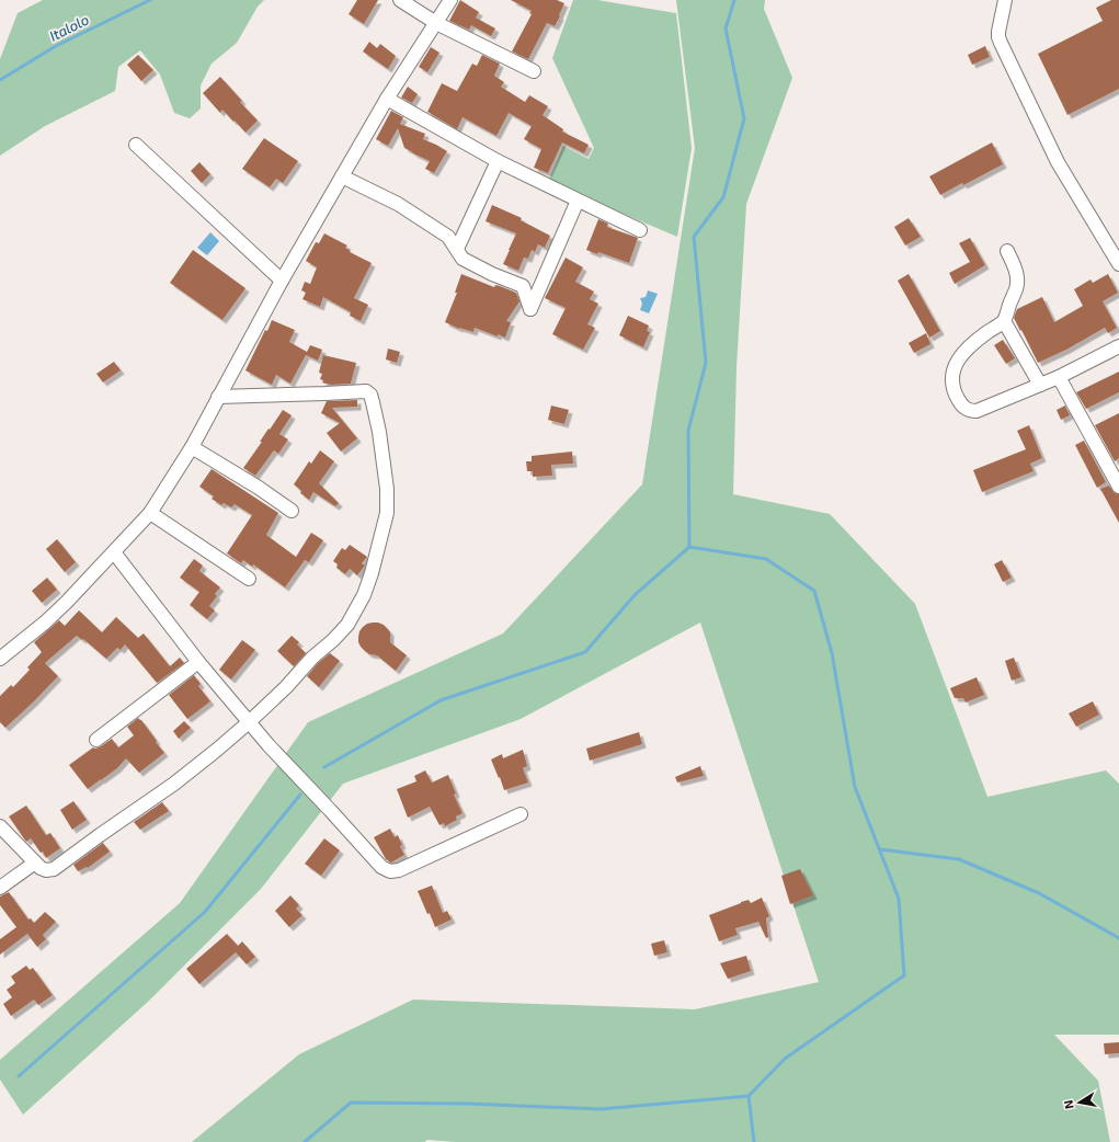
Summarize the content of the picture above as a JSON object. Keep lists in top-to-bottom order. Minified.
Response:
{"water":["Italolo"],"north":"left"}
